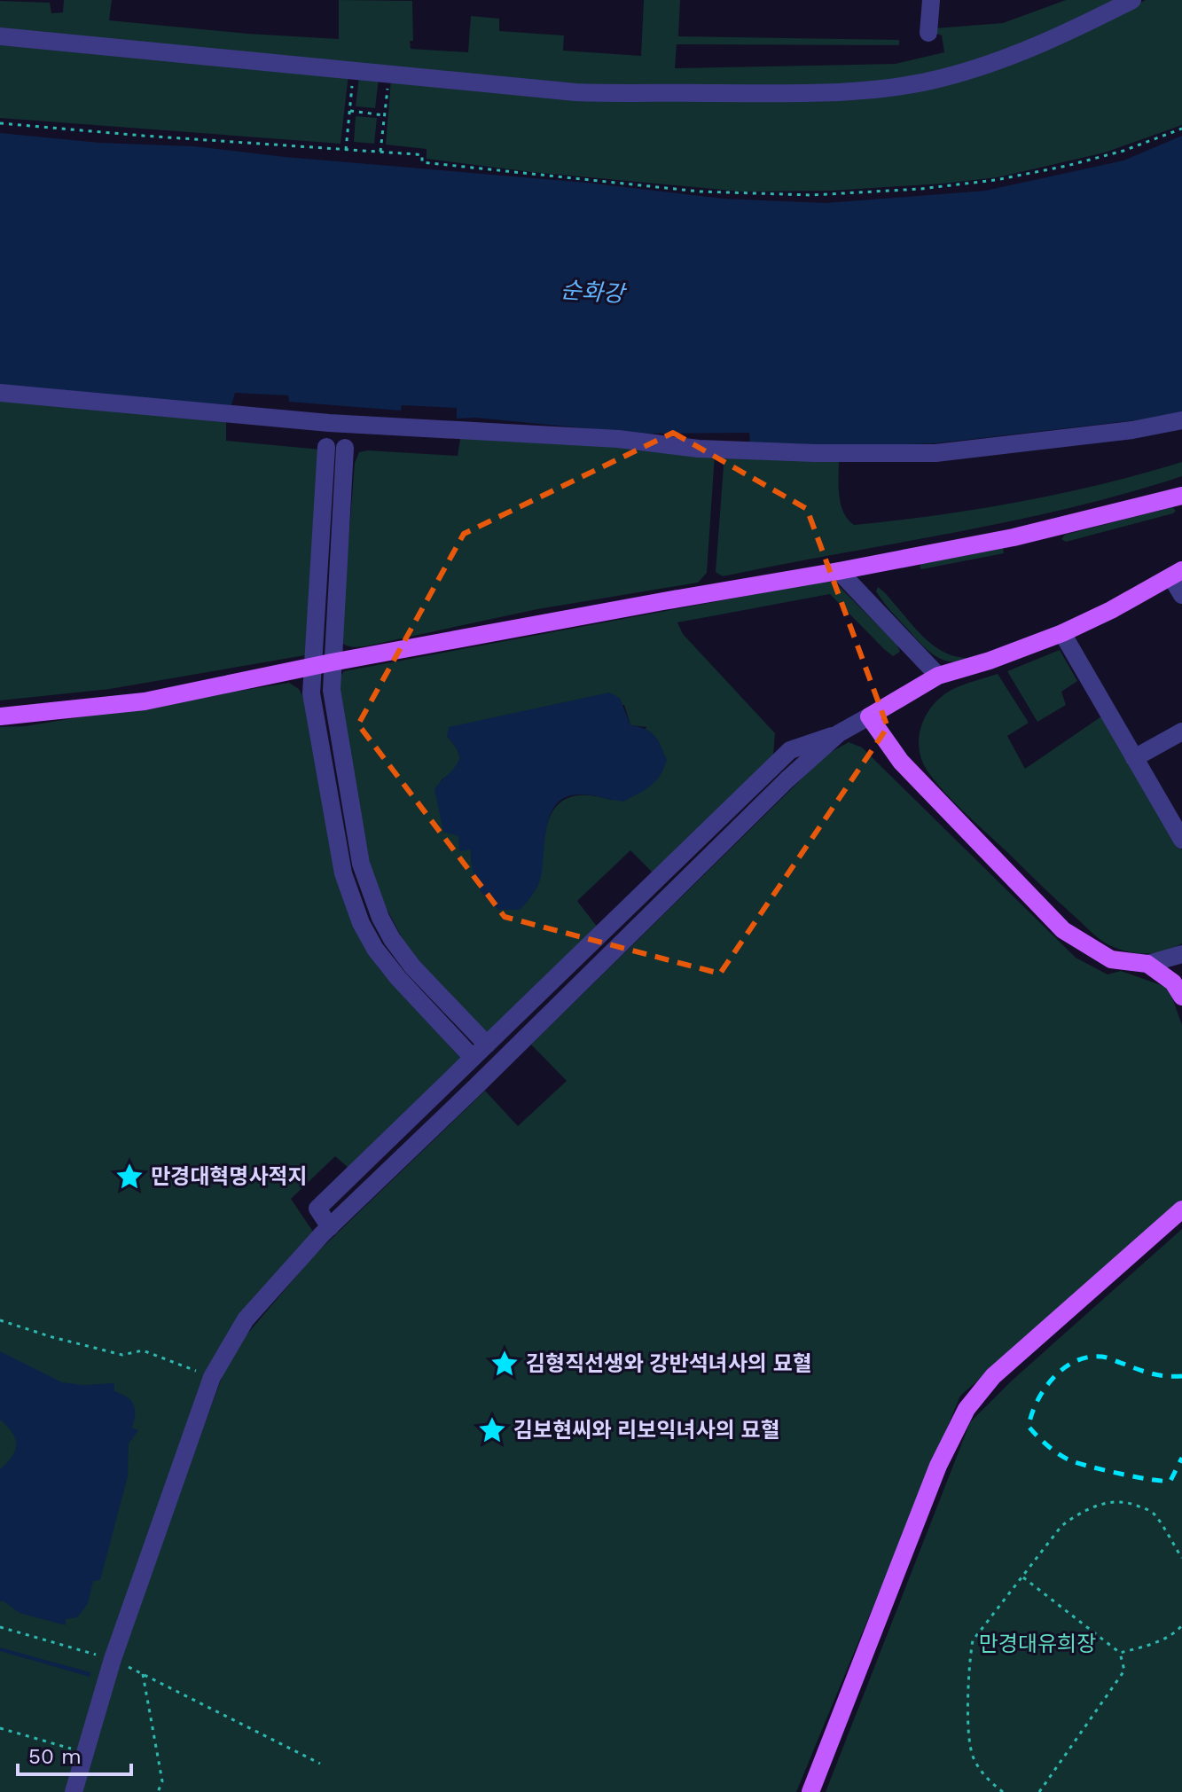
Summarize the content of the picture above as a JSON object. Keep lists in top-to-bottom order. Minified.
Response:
{"water":["순화강"],"parks":["만경대유희장"],"places":{"place":["만경대혁명사적지","김형직선생와 강반석녀사의 묘혈","김보현씨와 리보익녀사의 묘혈"]},"scale_bar":"50 m"}
